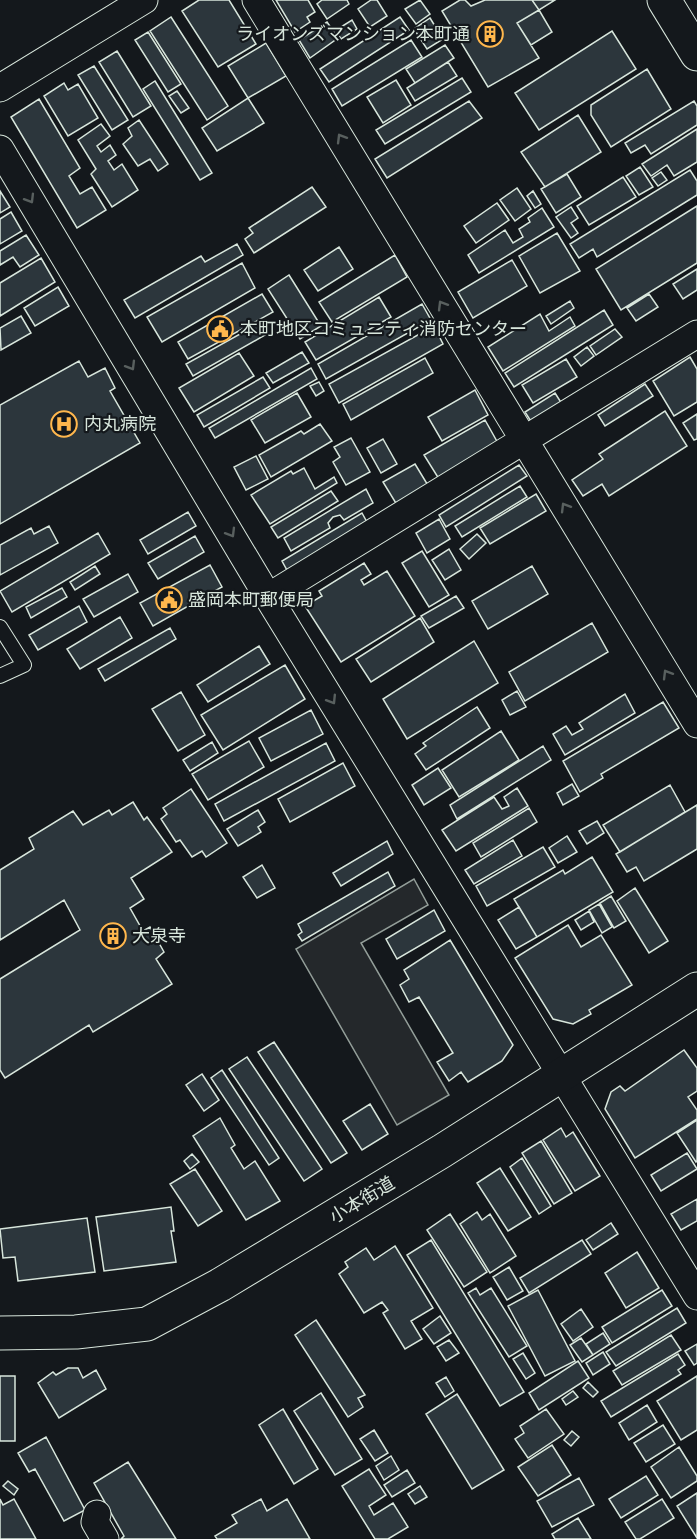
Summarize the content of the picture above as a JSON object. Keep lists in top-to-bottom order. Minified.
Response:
{"streets":{"street":["小本街道"]},"places":{"building":["ライオンズマンション本町通","大泉寺"],"public building":["本町地区コミュニティ消防センター","盛岡本町郵便局"],"hospital":["内丸病院"]}}
